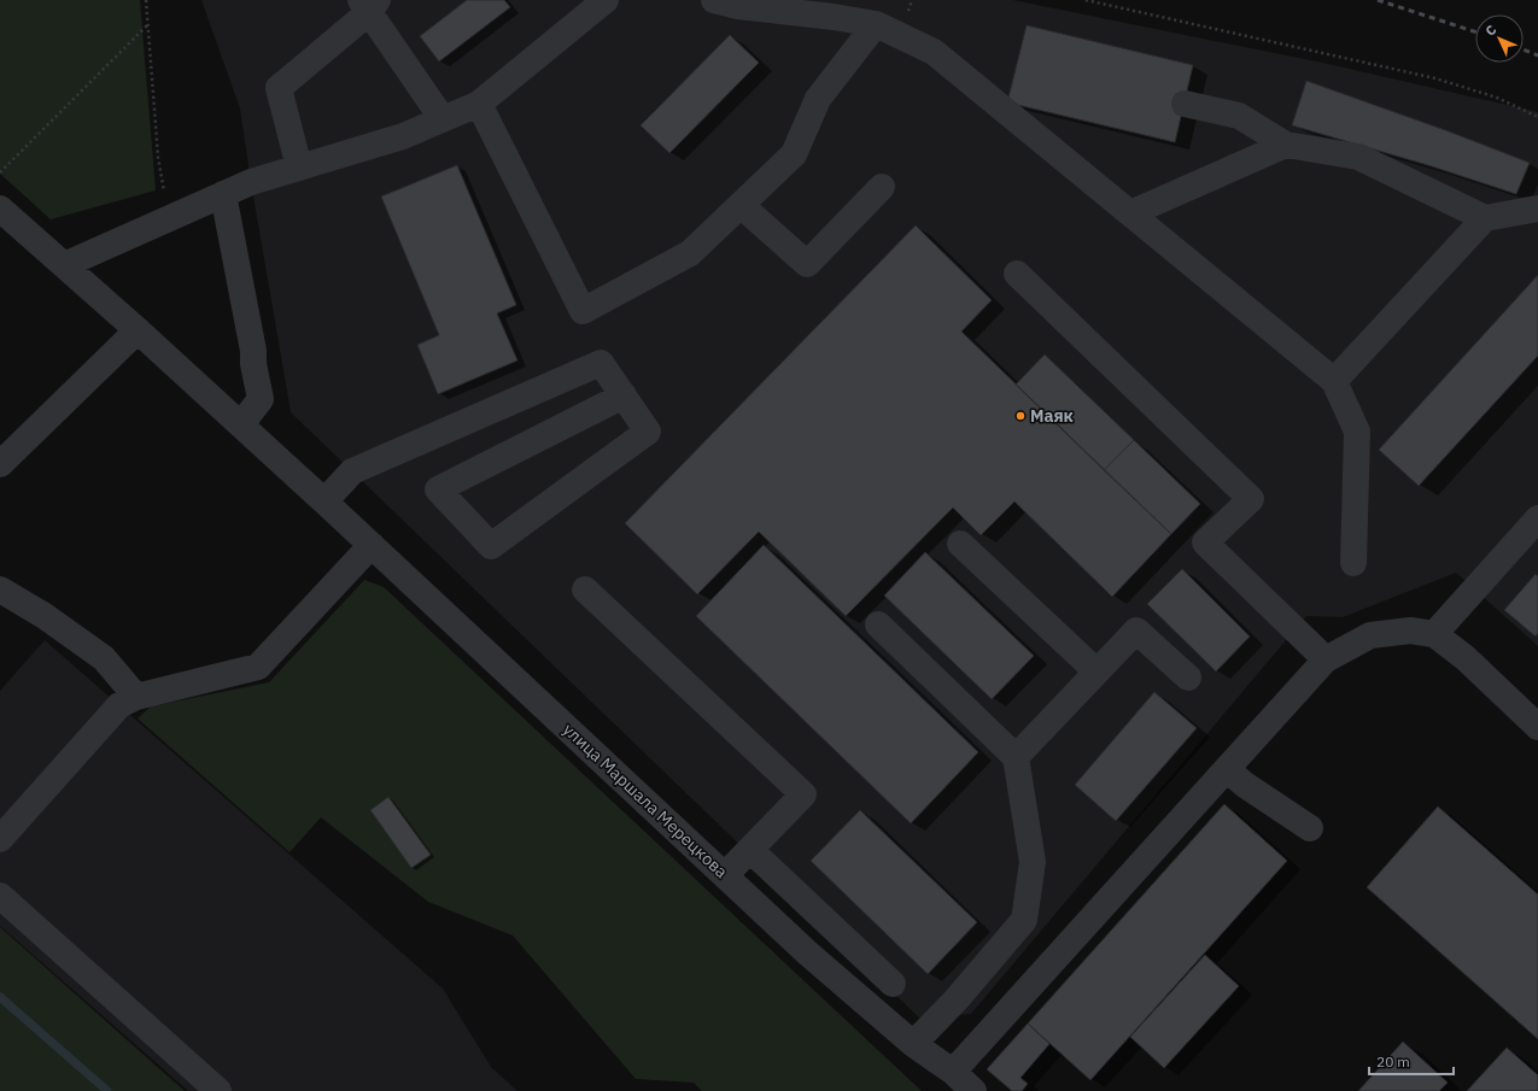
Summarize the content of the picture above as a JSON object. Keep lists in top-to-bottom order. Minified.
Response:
{"streets":{"street":["улица Маршала Мерецкова"]},"places":["Маяк"],"scale_bar":"20 m","north":"top left"}
